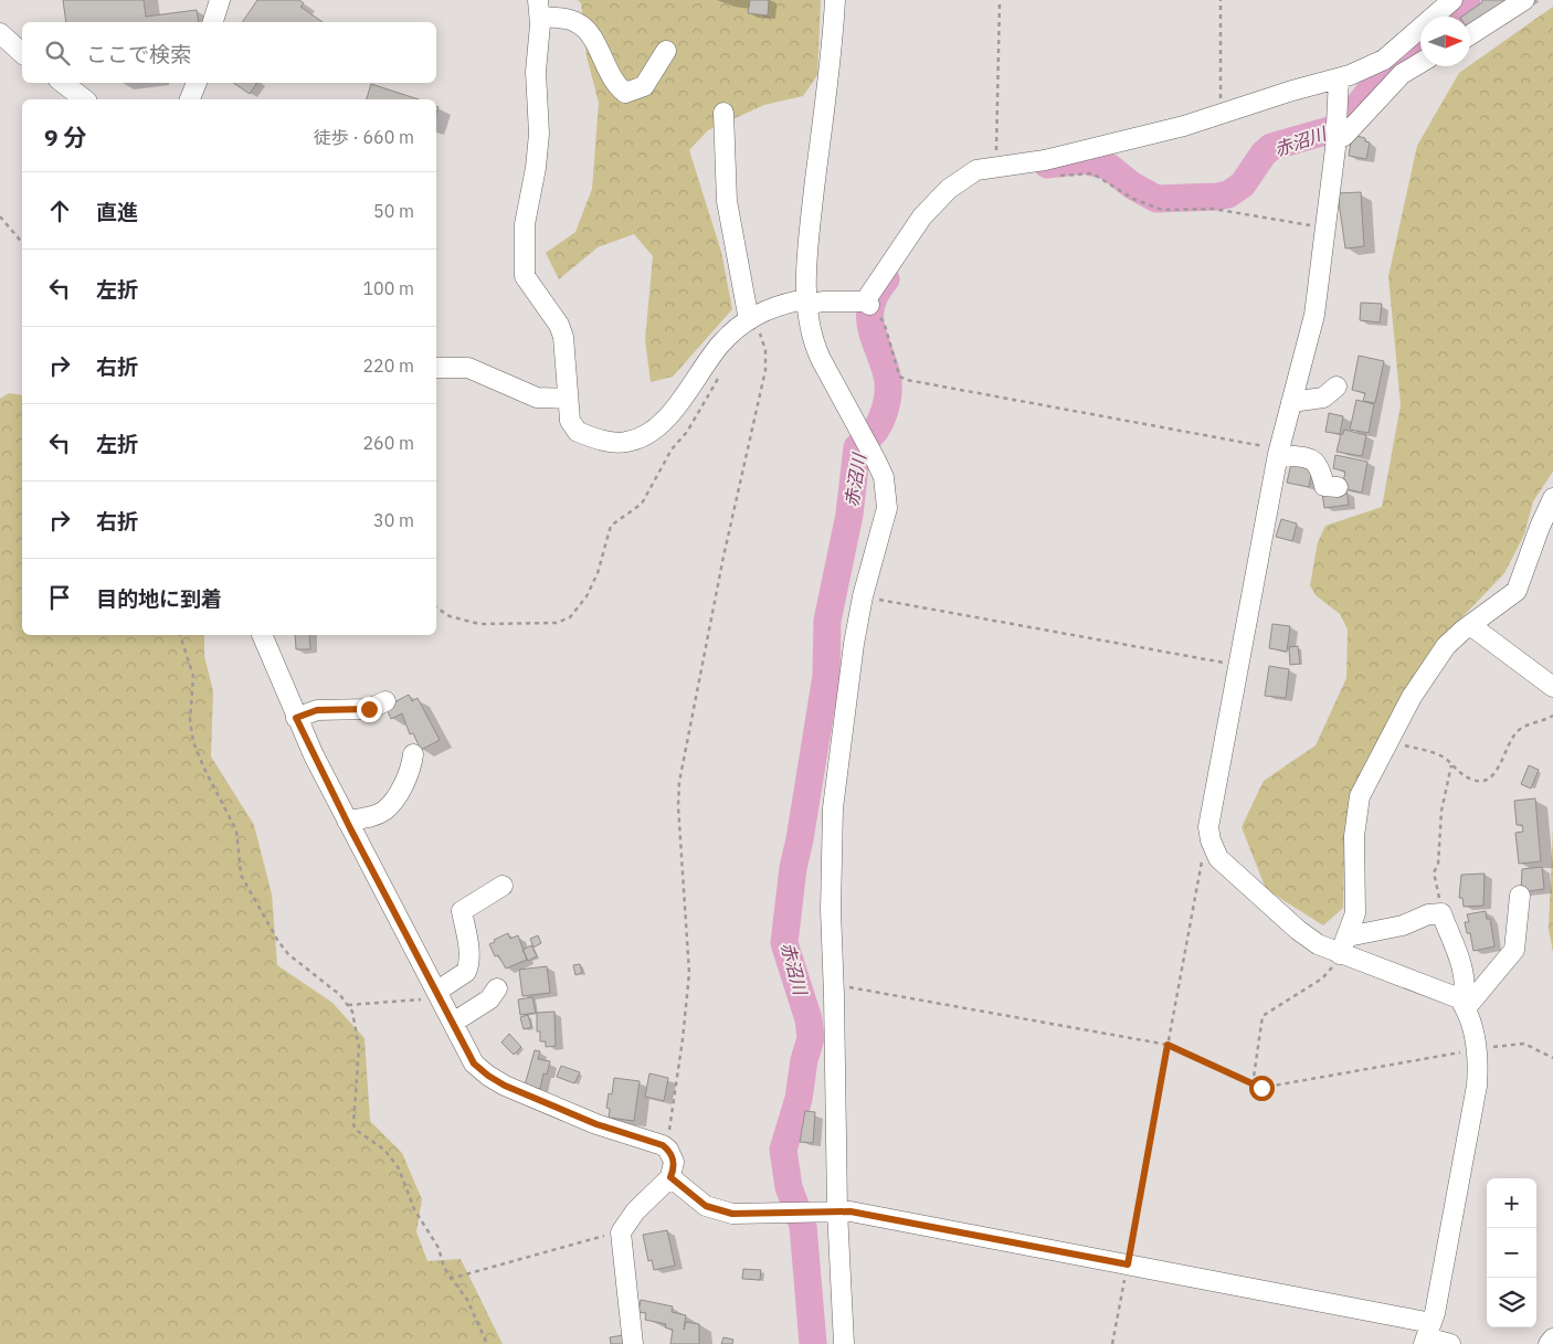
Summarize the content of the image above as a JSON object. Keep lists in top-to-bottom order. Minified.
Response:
{"water":["赤沼川"],"north":"right","page":{"search":"ここで検索","heading":["9 分","徒歩 · 660 m"],"list":[["直進","50 m"],["左折","100 m"],["右折","220 m"],["左折","260 m"],["右折","30 m"],"目的地に到着"],"map_buttons":["+","−"]}}
